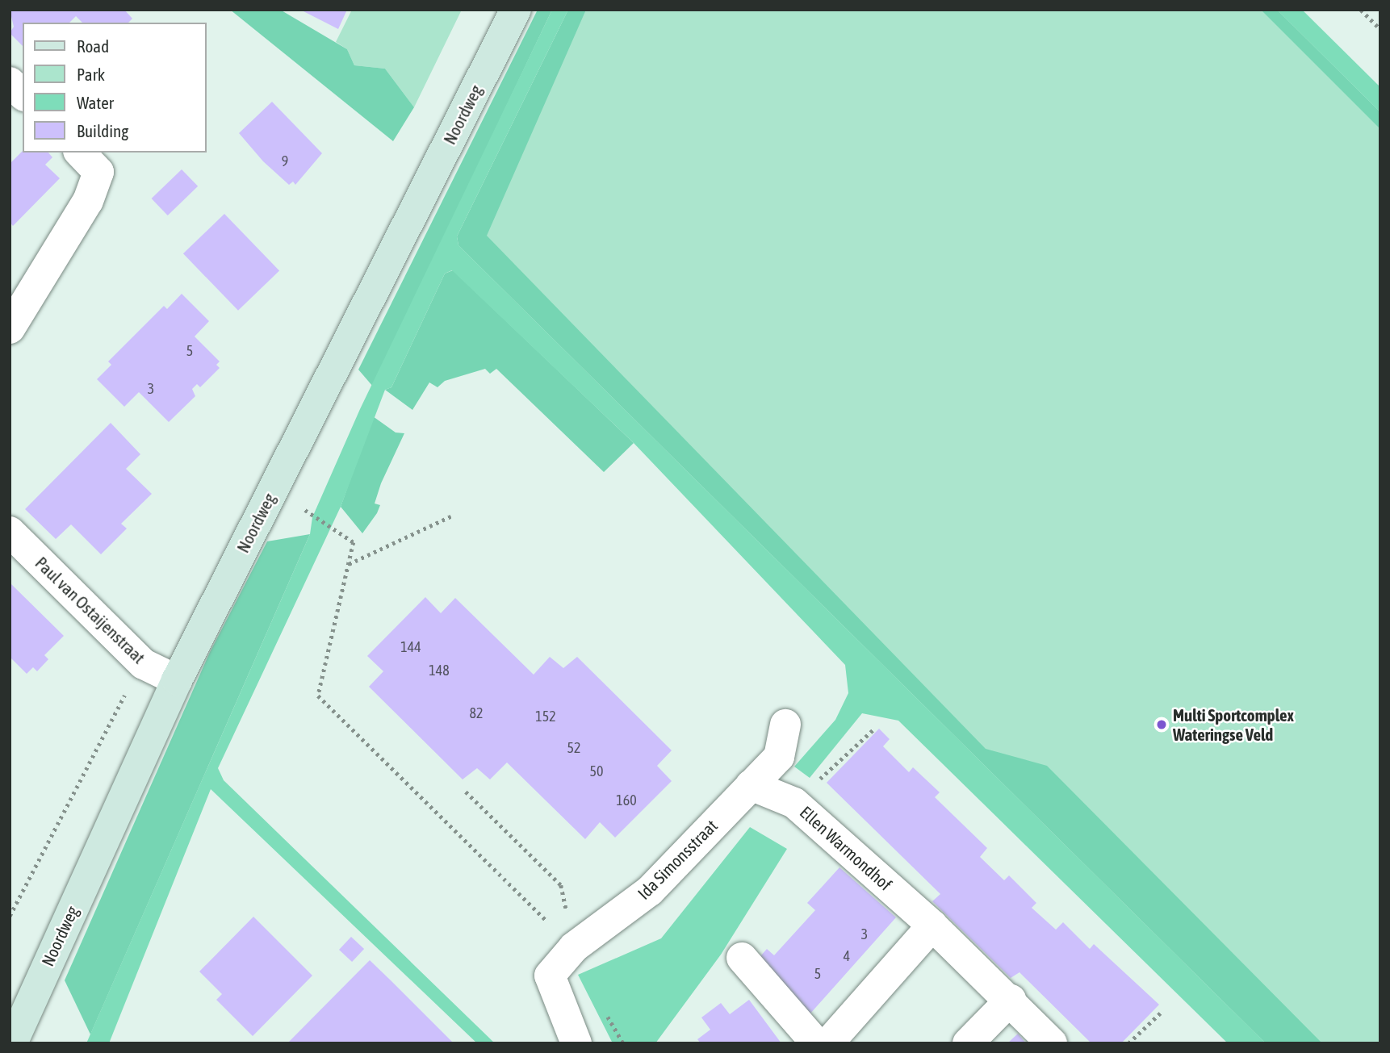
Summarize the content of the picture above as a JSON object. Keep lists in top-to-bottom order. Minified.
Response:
{"streets":{"street":["Noordweg","Paul van Ostaijenstraat","Ellen Warmondhof","Ida Simonsstraat"]},"crossings":[["Noordweg","Paul van Ostaijenstraat"],["Ellen Warmondhof","Ida Simonsstraat"]],"places":["Multi Sportcomplex Wateringse Veld"],"house_numbers":["9","5","3","144","148","82","152","52","50","160","3","4","5"],"legend":["Road","Park","Water","Building"]}
